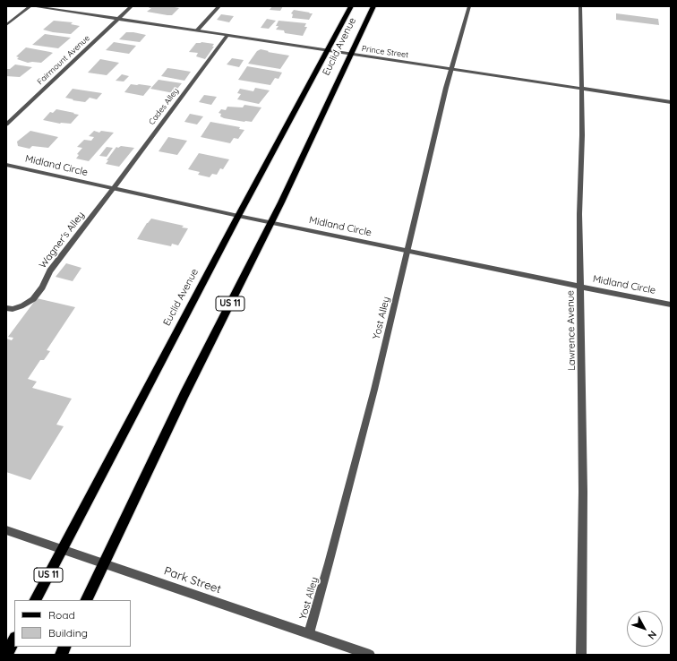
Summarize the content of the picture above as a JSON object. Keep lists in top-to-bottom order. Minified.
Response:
{"streets":{"main road":["Euclid Avenue","US 11"],"street":["Prince Street","Fairmount Avenue","Cades Alley","Midland Circle","Wagner's Alley","Yost Alley","Lawrence Avenue","Park Street"]},"crossings":[["Euclid Avenue","Prince Street"],["Euclid Avenue","Midland Circle"],["Euclid Avenue","Park Street"],["Prince Street","Fairmount Avenue"],["Prince Street","Cades Alley"],["Prince Street","Yost Alley"],["Prince Street","Lawrence Avenue"],["Cades Alley","Midland Circle"],["Cades Alley","Wagner's Alley"],["Midland Circle","Wagner's Alley"],["Midland Circle","Yost Alley"],["Midland Circle","Lawrence Avenue"],["Yost Alley","Park Street"]],"legend":["Road","Building"],"north":"bottom right"}
